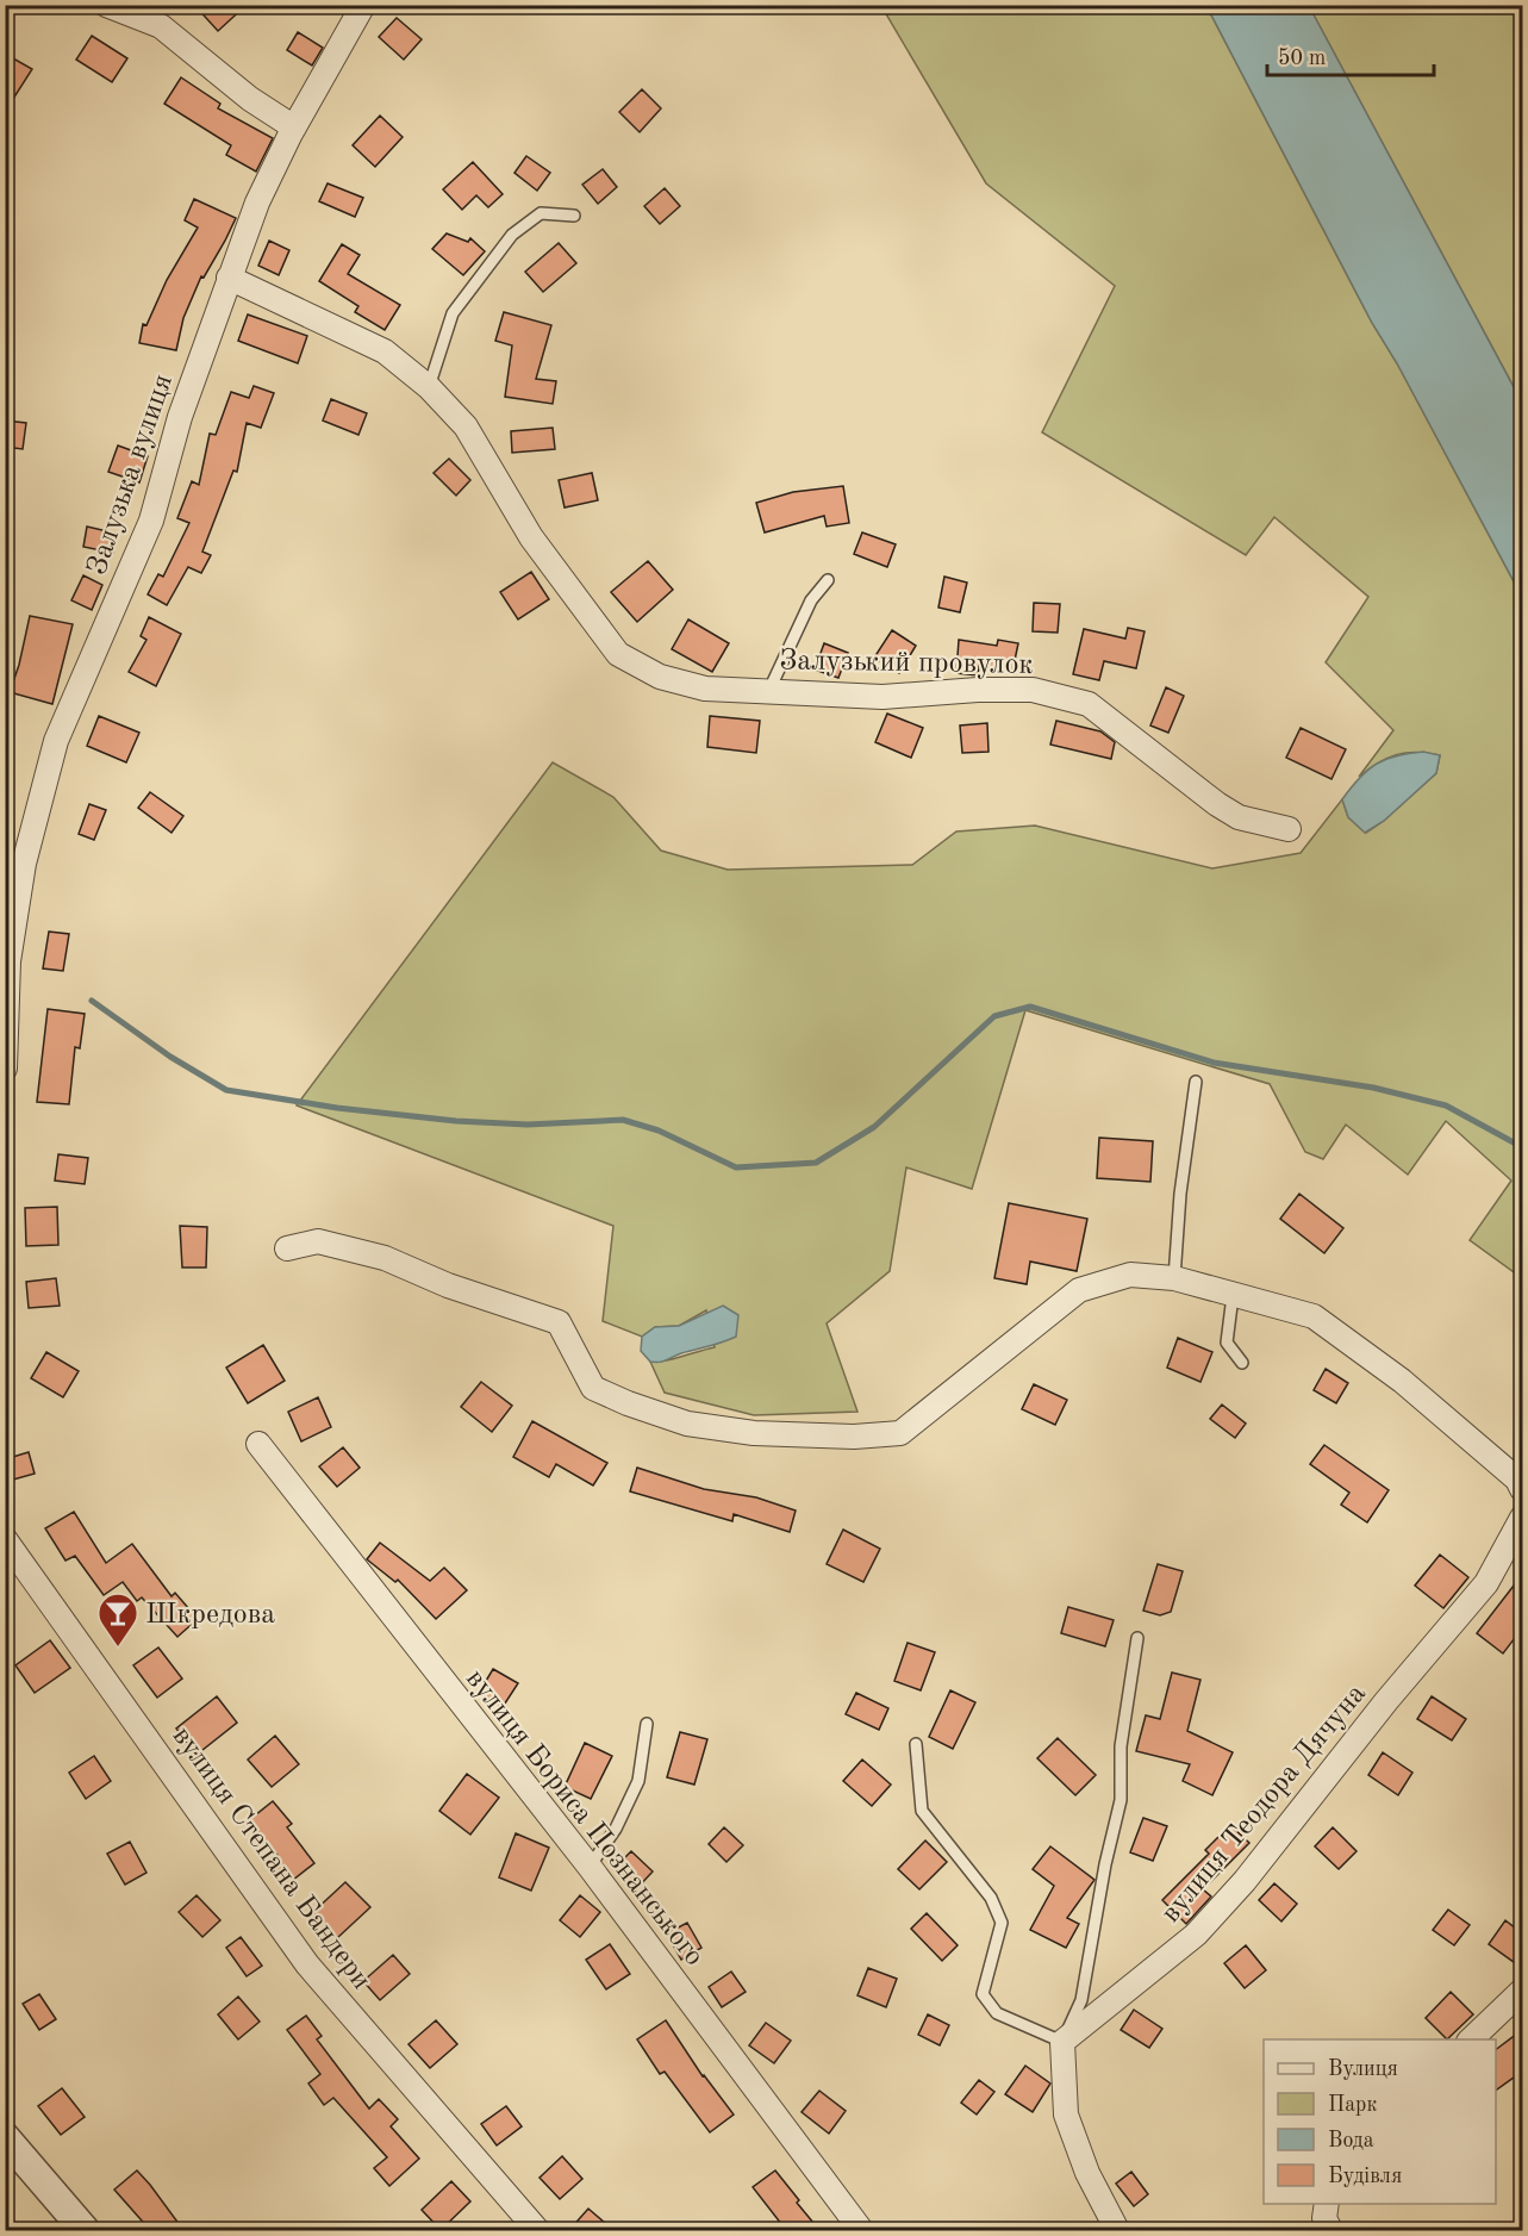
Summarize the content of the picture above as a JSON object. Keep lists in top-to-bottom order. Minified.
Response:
{"streets":{"street":["Залузька вулиця","Залузький провулок","вулиця Теодора Дячуна","вулиця Бориса Познанського","вулиця Степана Бандери"]},"crossings":[["Залузька вулиця","Залузький провулок"]],"places":{"bar":["Шкредова"]},"legend":["Вулиця","Парк","Вода","Будівля"],"scale_bar":"50 m"}
